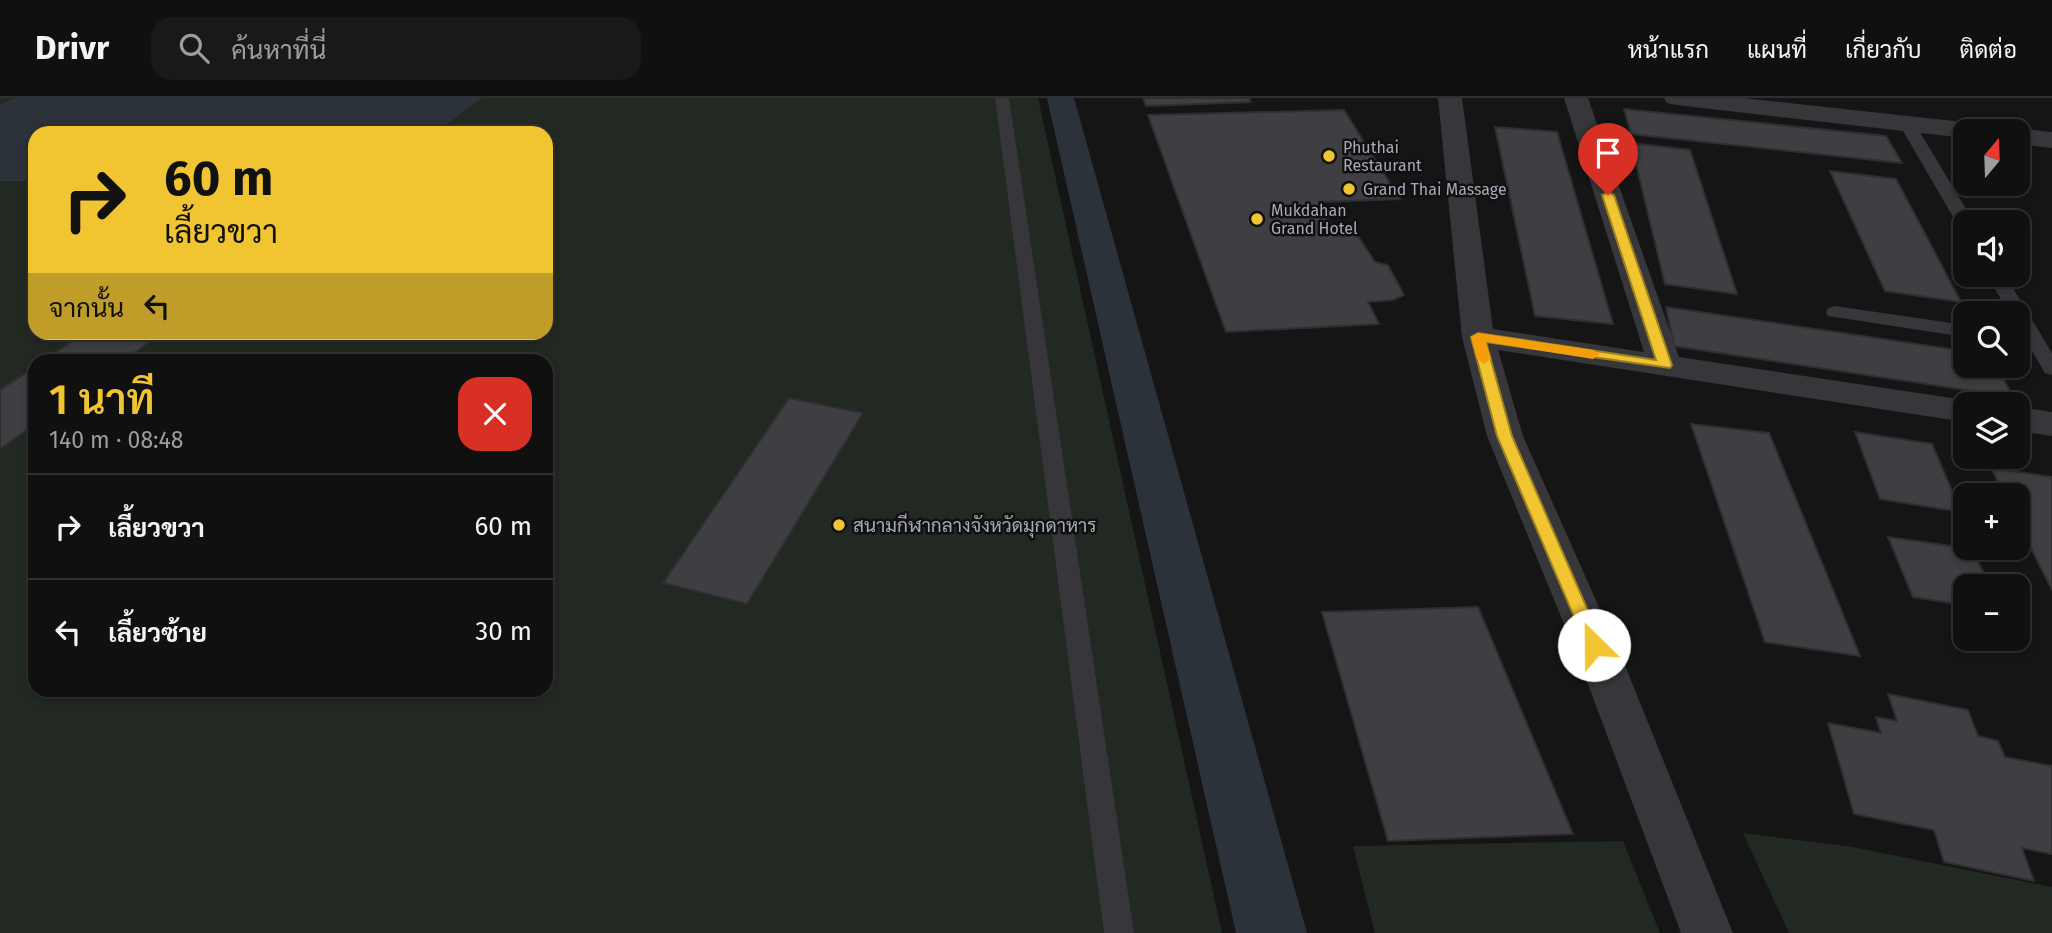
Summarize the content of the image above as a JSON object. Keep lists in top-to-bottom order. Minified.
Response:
{"places":["Phuthai Restaurant","Grand Thai Massage","Mukdahan Grand Hotel","สนามกีฬากลางจังหวัดมุกดาหาร"],"north":"top","page":{"header":"Drivr","search":"ค้นหาที่นี่","nav":["หน้าแรก","แผนที่","เกี่ยวกับ","ติดต่อ"],"map_buttons":["+","−"],"turn":["60 m","เลี้ยวขวา"],"then":"จากนั้น","heading":["1 นาที","140 m · 08:48"],"list":[{"name":"เลี้ยวขวา","value":"60 m"},{"name":"เลี้ยวซ้าย","value":"30 m"}]}}
